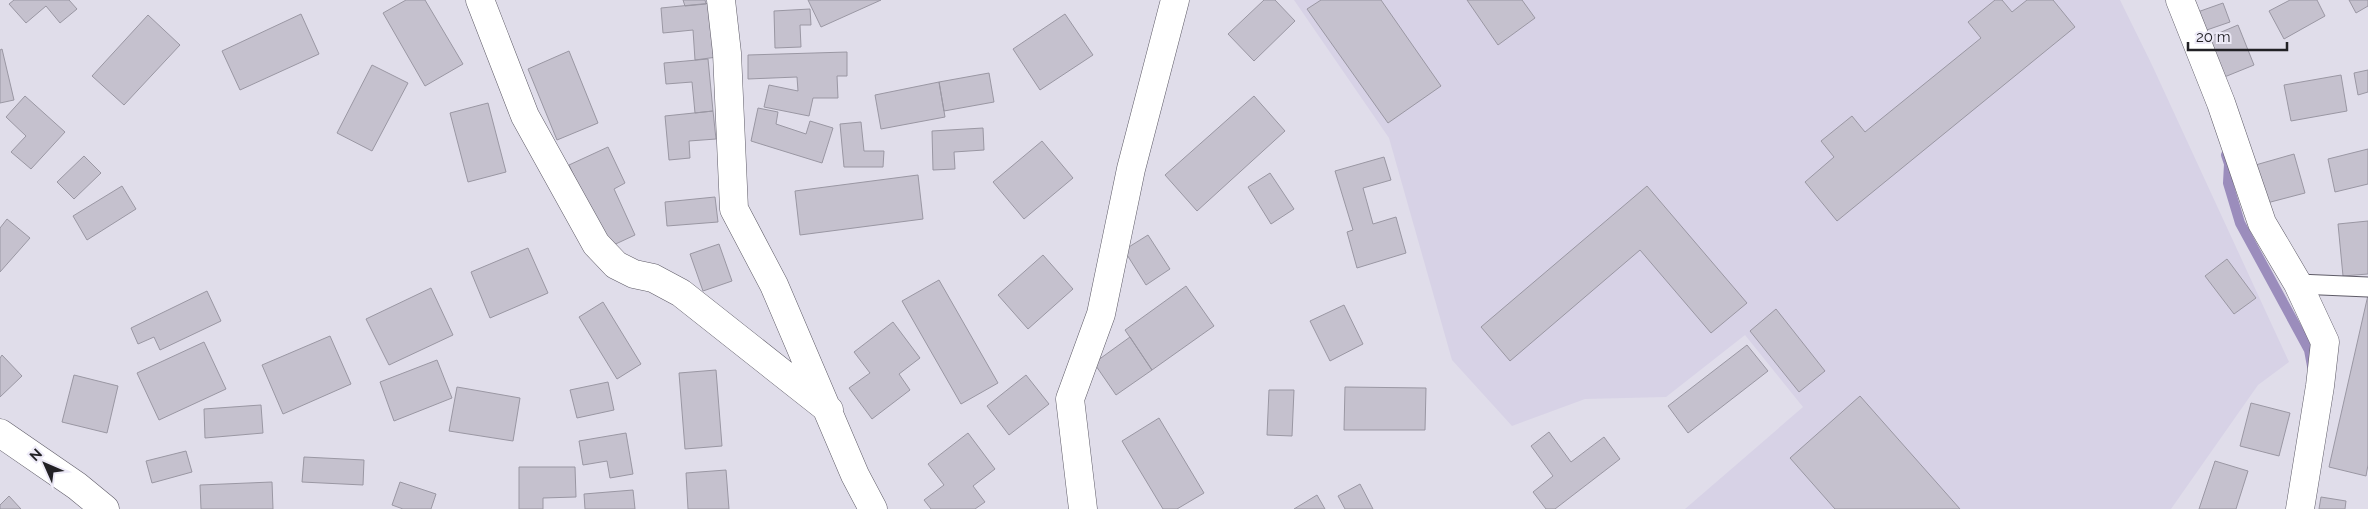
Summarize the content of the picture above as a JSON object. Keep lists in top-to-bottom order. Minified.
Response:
{"scale_bar":"20 m","north":"top left"}
